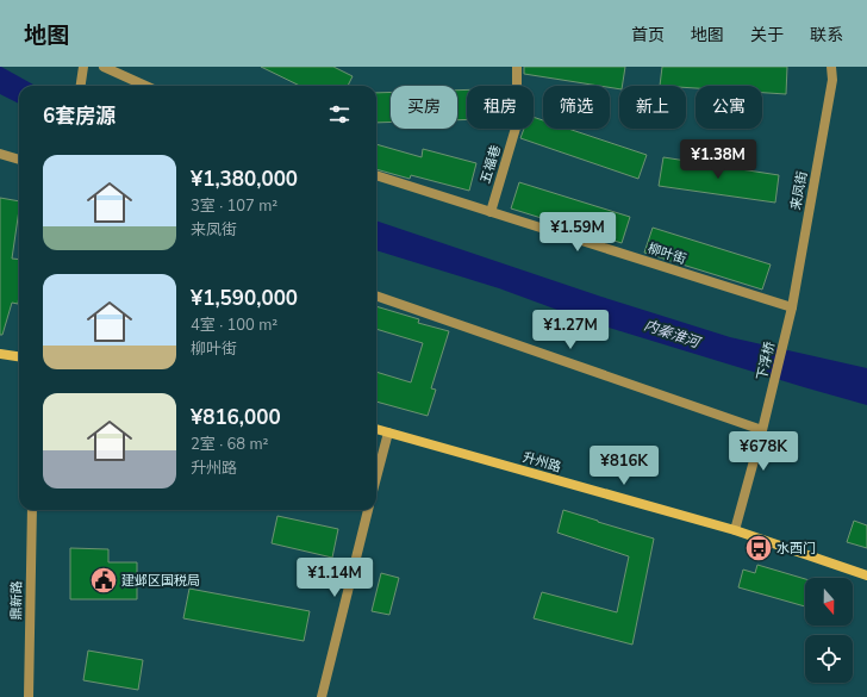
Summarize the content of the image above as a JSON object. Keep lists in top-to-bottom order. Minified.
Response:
{"streets":{"main road":["升州路"],"street":["五福巷","来凤街","柳叶街","下浮桥","鼎新路"]},"crossings":[["五福巷","柳叶街"],["来凤街","柳叶街"],["来凤街","下浮桥"]],"water":["内秦淮河"],"places":{"bus stop":["水西门"],"public building":["建邺区国税局"]},"north":"bottom","page":{"header":"地图","nav":["首页","地图","关于","联系"],"chip":["买房","租房","筛选","新上","公寓"],"heading":"6套房源","price":["¥1.38M","¥1.59M","¥1.27M","¥678K","¥816K","¥1.14M"],"list":[{"name":"¥1,380,000","note":"3室 · 107 m² · 来凤街"},{"name":"¥1,590,000","note":"4室 · 100 m² · 柳叶街"},{"name":"¥816,000","note":"2室 · 68 m² · 升州路"}]}}
